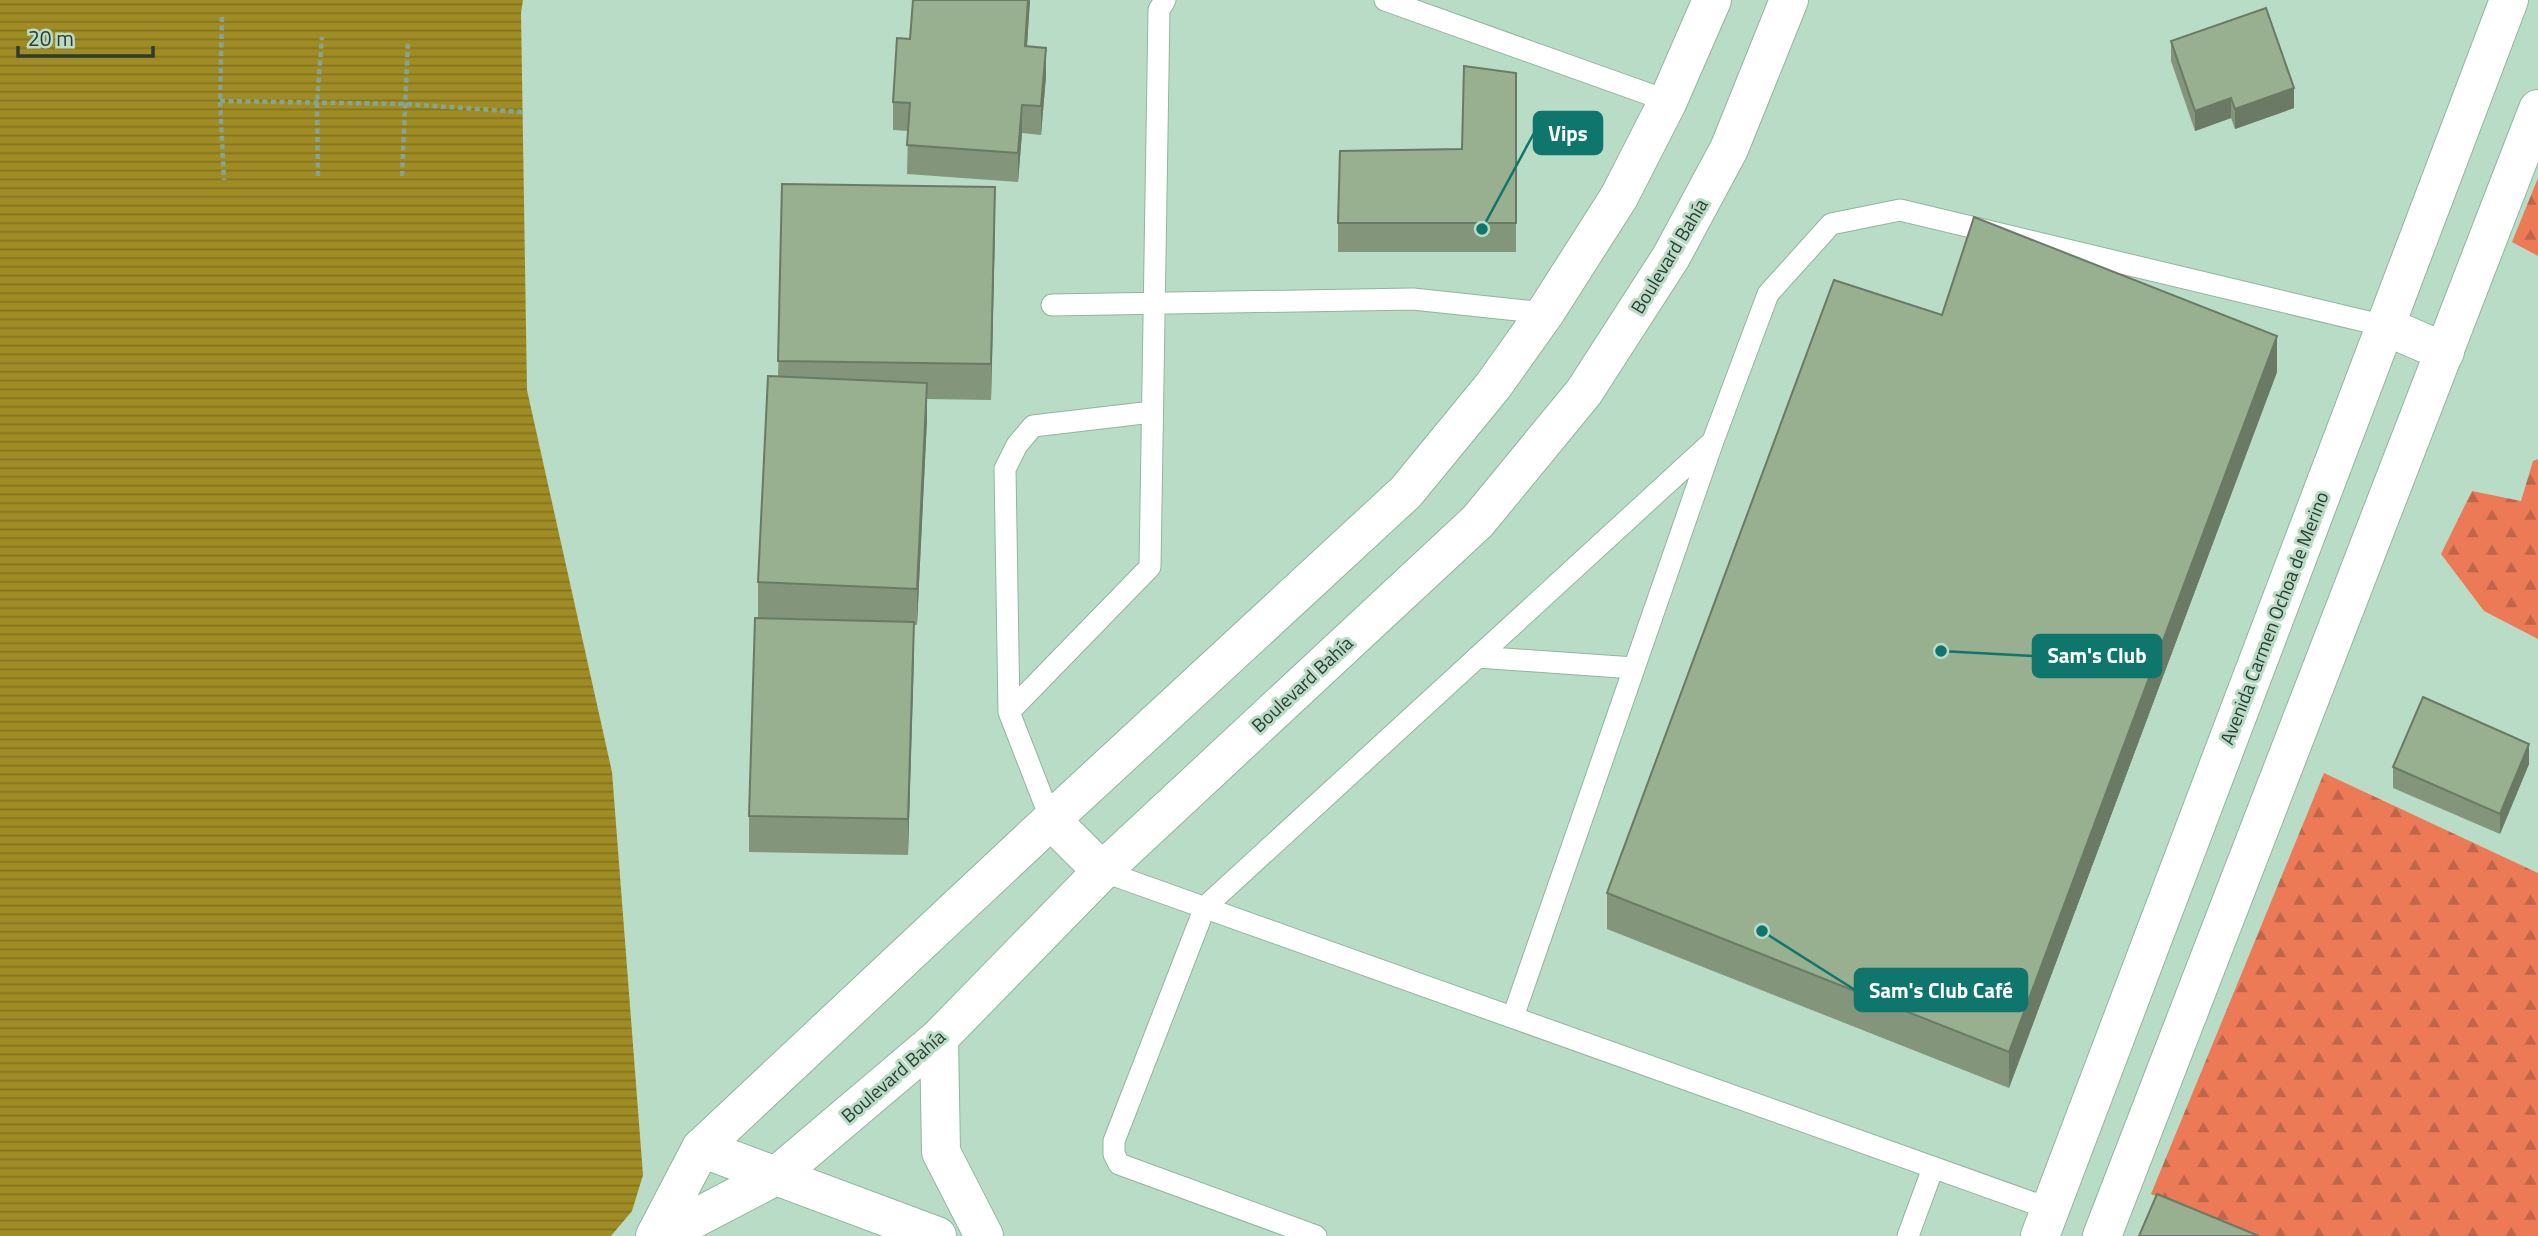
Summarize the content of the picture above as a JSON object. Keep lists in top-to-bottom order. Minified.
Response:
{"streets":{"main road":["Boulevard Bahía","Avenida Carmen Ochoa de Merino"]},"places":["Vips","Sam's Club","Sam's Club Café"],"scale_bar":"20 m"}
